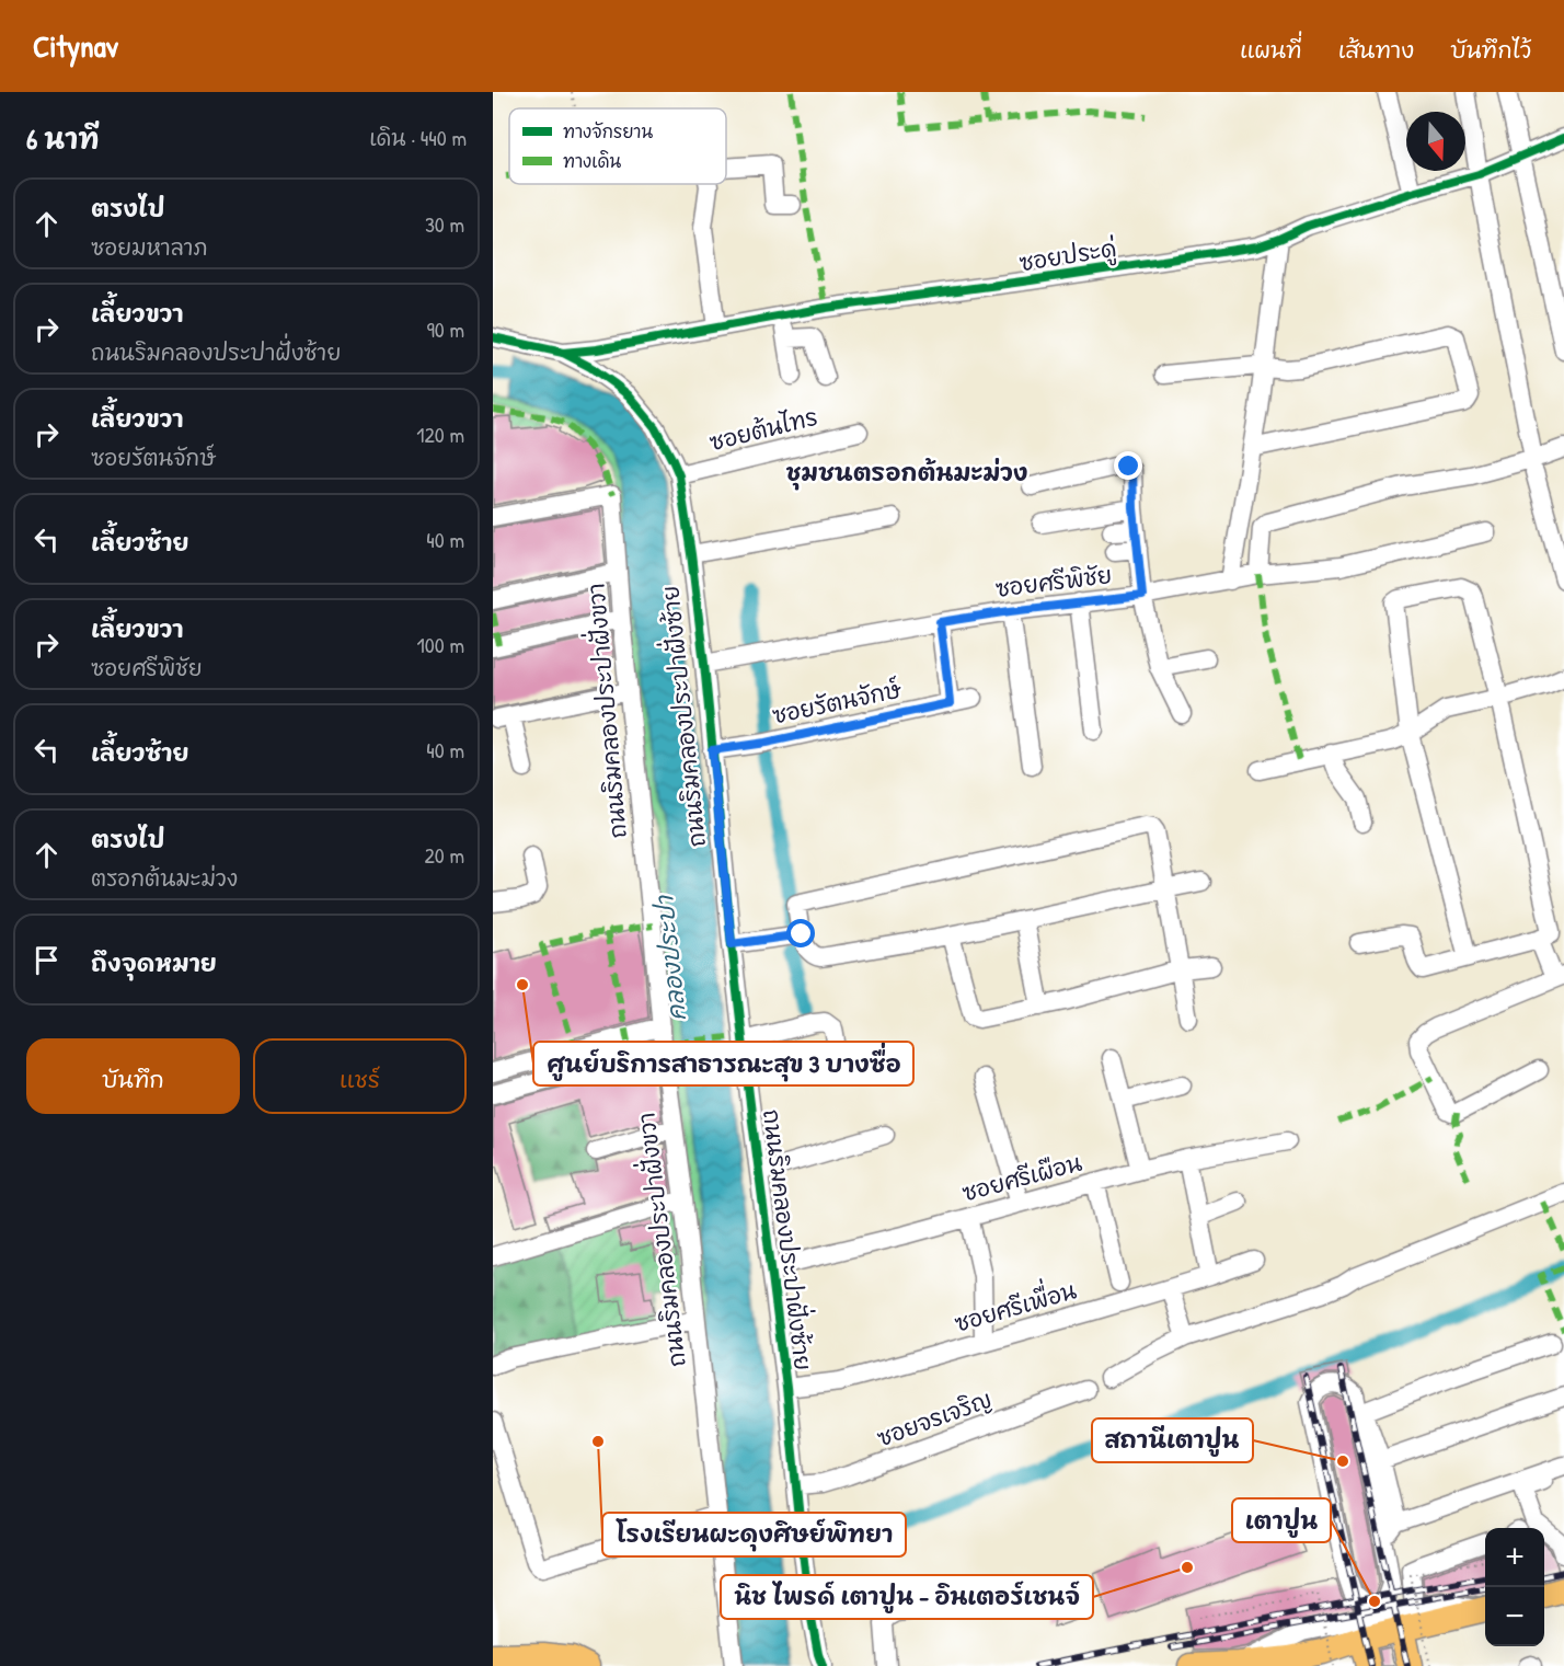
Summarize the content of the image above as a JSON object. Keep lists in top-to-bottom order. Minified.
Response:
{"streets":{"street":["ซอยประดู่","ซอยต้นไทร","ซอยศรีพิชัย","ซอยรัตนจักษ์","ถนนริมคลองประปาฝั่งขวา","ถนนริมคลองประปาฝั่งซ้าย","ซอยศรีเผือน","ซอยศรีเพื่อน","ซอยจรเจริญ"]},"crossings":[["ซอยประดู่","ถนนริมคลองประปาฝั่งซ้าย"],["ซอยต้นไทร","ถนนริมคลองประปาฝั่งซ้าย"],["ซอยศรีพิชัย","ถนนริมคลองประปาฝั่งซ้าย"],["ซอยรัตนจักษ์","ถนนริมคลองประปาฝั่งซ้าย"],["ถนนริมคลองประปาฝั่งซ้าย","ซอยศรีเผือน"],["ถนนริมคลองประปาฝั่งซ้าย","ซอยศรีเพื่อน"],["ถนนริมคลองประปาฝั่งซ้าย","ซอยจรเจริญ"]],"districts":["ชุมชนตรอกต้นมะม่วง"],"water":["คลองประปา"],"places":["ศูนย์บริการสาธารณะสุข 3 บางซื่อ","โรงเรียนผะดุงศิษย์พิทยา","สถานีเตาปูน","นิช ไพรด์ เตาปูน - อินเตอร์เชนจ์","เตาปูน"],"legend":["ทางจักรยาน","ทางเดิน"],"north":"bottom","page":{"header":"Citynav","nav":["แผนที่","เส้นทาง","บันทึกไว้"],"heading":["6 นาที","เดิน · 440 m"],"list":[["ตรงไป","ซอยมหาลาภ","30 m"],["เลี้ยวขวา","ถนนริมคลองประปาฝั่งซ้าย","90 m"],["เลี้ยวขวา","ซอยรัตนจักษ์","120 m"],["เลี้ยวซ้าย","40 m"],["เลี้ยวขวา","ซอยศรีพิชัย","100 m"],["เลี้ยวซ้าย","40 m"],["ตรงไป","ตรอกต้นมะม่วง","20 m"],"ถึงจุดหมาย"],"buttons":["บันทึก","แชร์"],"map_buttons":["+","−"]}}
